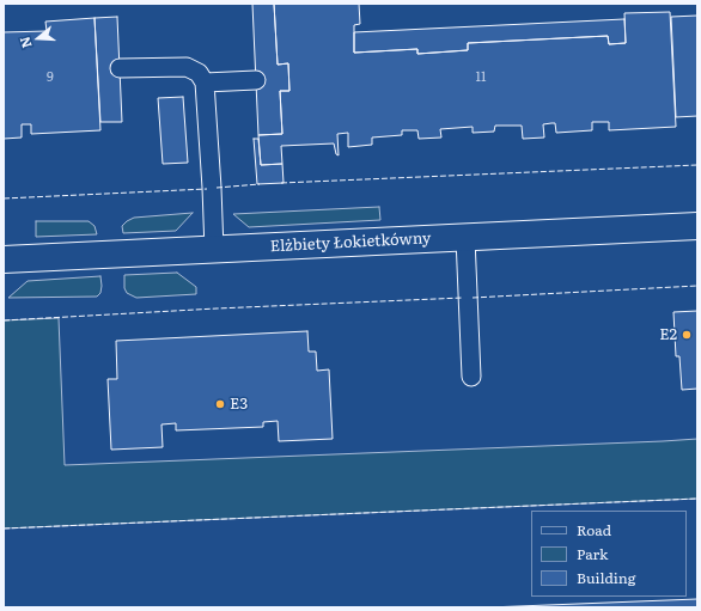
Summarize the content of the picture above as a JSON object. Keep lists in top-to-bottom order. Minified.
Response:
{"streets":{"street":["Elżbiety Łokietkówny"]},"places":["E2","E3"],"house_numbers":["9","11"],"legend":["Road","Park","Building"],"north":"left"}
